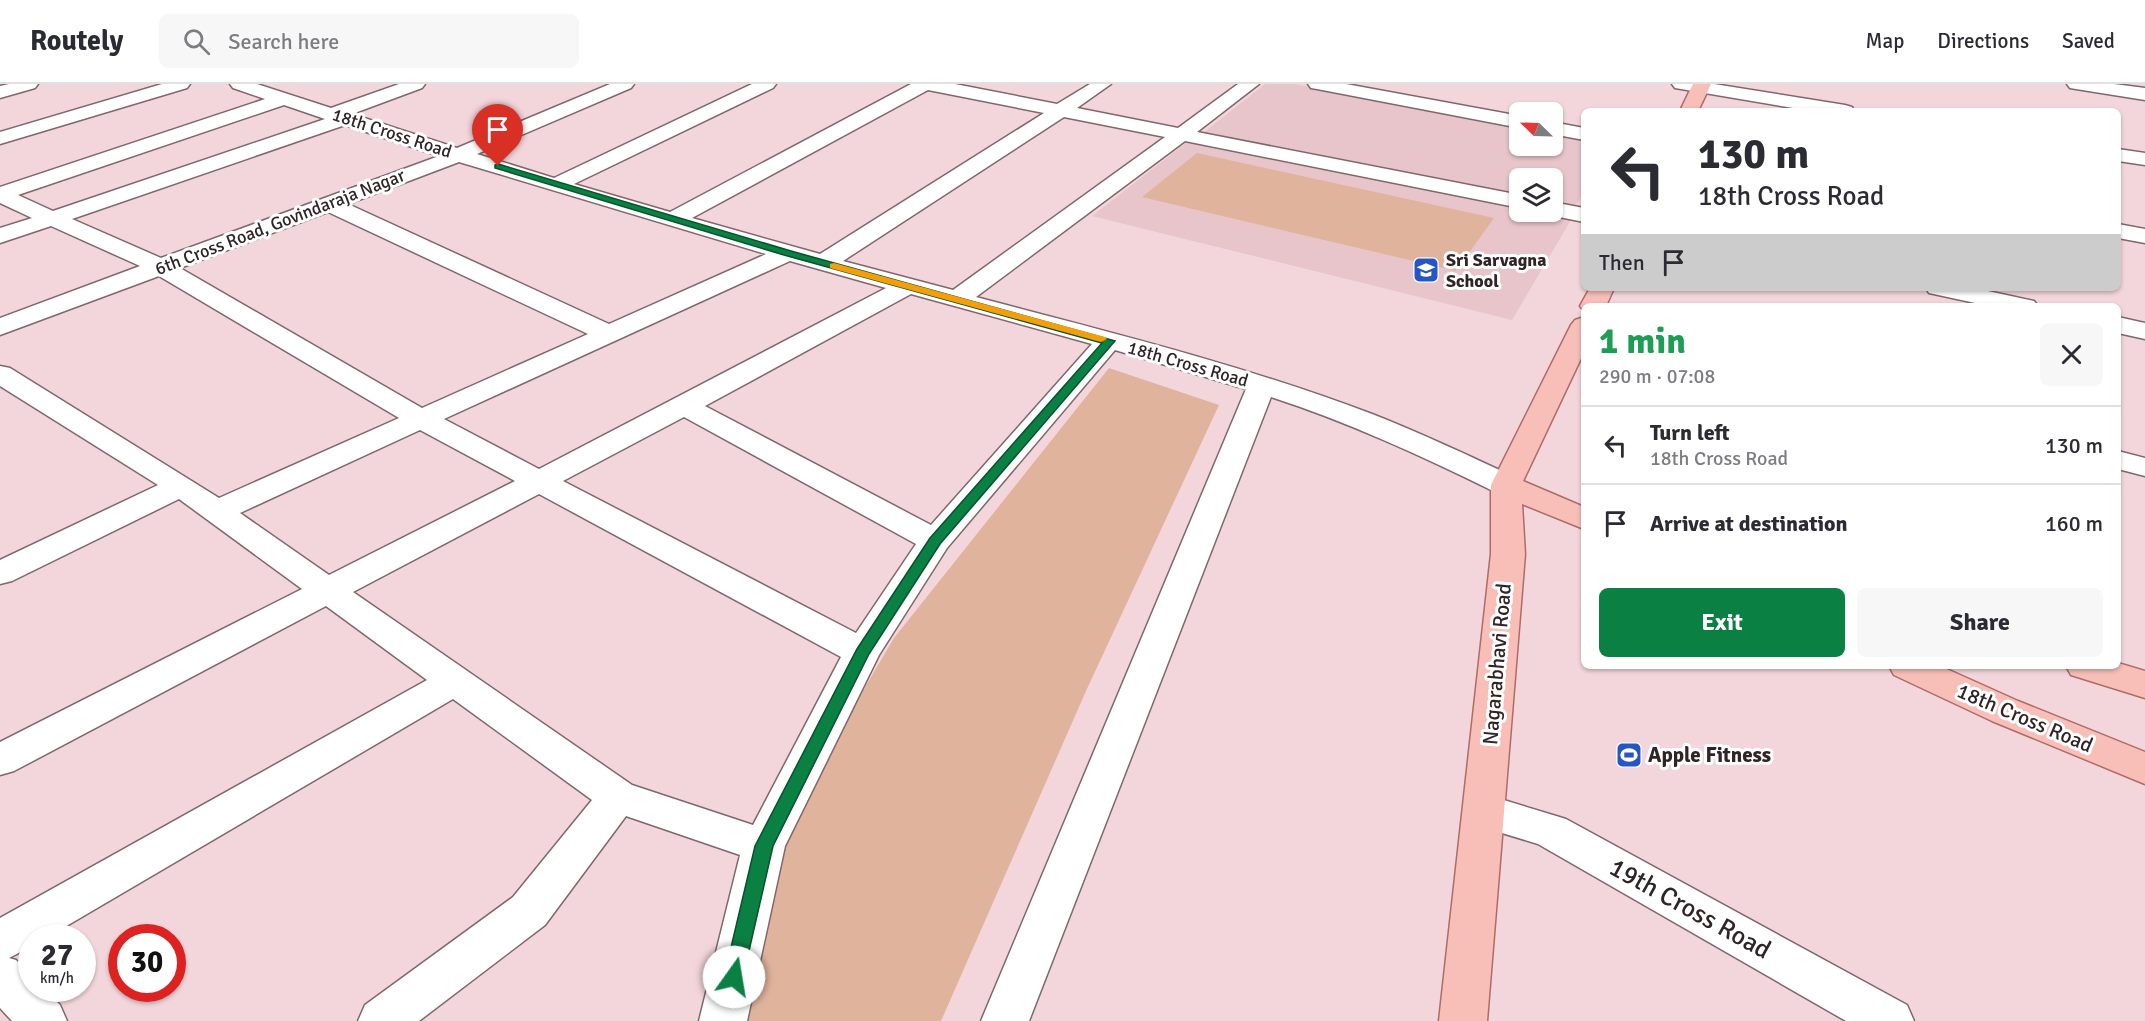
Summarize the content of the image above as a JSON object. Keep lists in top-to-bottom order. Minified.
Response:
{"streets":{"main road":["18th Cross Road","Nagarabhavi Road"],"street":["6th Cross Road, Govindaraja Nagar","19th Cross Road"]},"crossings":[["18th Cross Road","6th Cross Road, Govindaraja Nagar"],["18th Cross Road","Nagarabhavi Road"],["Nagarabhavi Road","19th Cross Road"]],"places":{"school or university":["Sri Sarvagna School"],"sports":["Apple Fitness"]},"north":"top left","page":{"header":"Routely","search":"Search here","nav":["Map","Directions","Saved"],"turn":["130 m","18th Cross Road"],"then":"Then","heading":["1 min","290 m · 07:08"],"list":[{"name":"Turn left","note":"18th Cross Road","value":"130 m"},{"name":"Arrive at destination","value":"160 m"}],"buttons":["Exit","Share"],"speed":"27 km/h","limit":"30"}}
